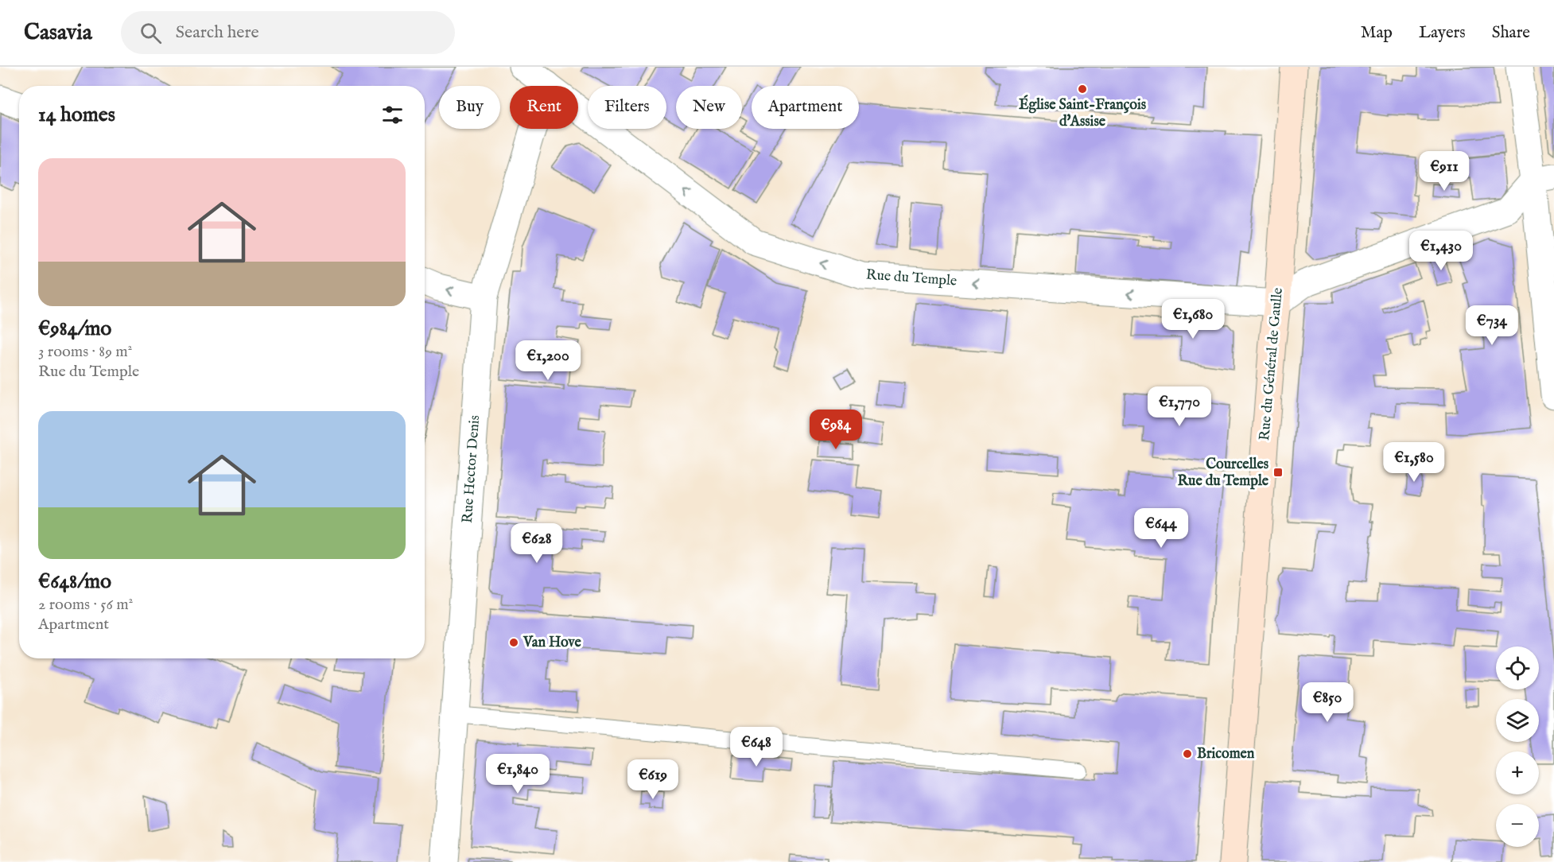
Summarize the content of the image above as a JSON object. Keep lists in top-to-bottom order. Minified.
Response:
{"streets":{"main road":["Rue du Général de Gaulle"],"street":["Rue du Temple","Rue Hector Denis"]},"crossings":[["Rue du Temple","Rue du Général de Gaulle"],["Rue du Temple","Rue Hector Denis"]],"one_way":["Rue du Temple"],"places":{"other":["Église Saint-François d'Assise","Van Hove","Bricomen"],"transit":["Courcelles Rue du Temple"]},"page":{"header":"Casavia","search":"Search here","nav":["Map","Layers","Share"],"chip":["Buy","Rent","Filters","New","Apartment"],"heading":"14 homes","list":[{"name":"€984/mo","note":"3 rooms · 89 m² · Rue du Temple"},{"name":"€648/mo","note":"2 rooms · 56 m² · Apartment"}],"price":["€911","€1,430","€1,680","€734","€1,200","€1,770","€984","€1,580","€644","€628","€850","€648","€1,840","€619"],"map_buttons":["+","−"]}}
